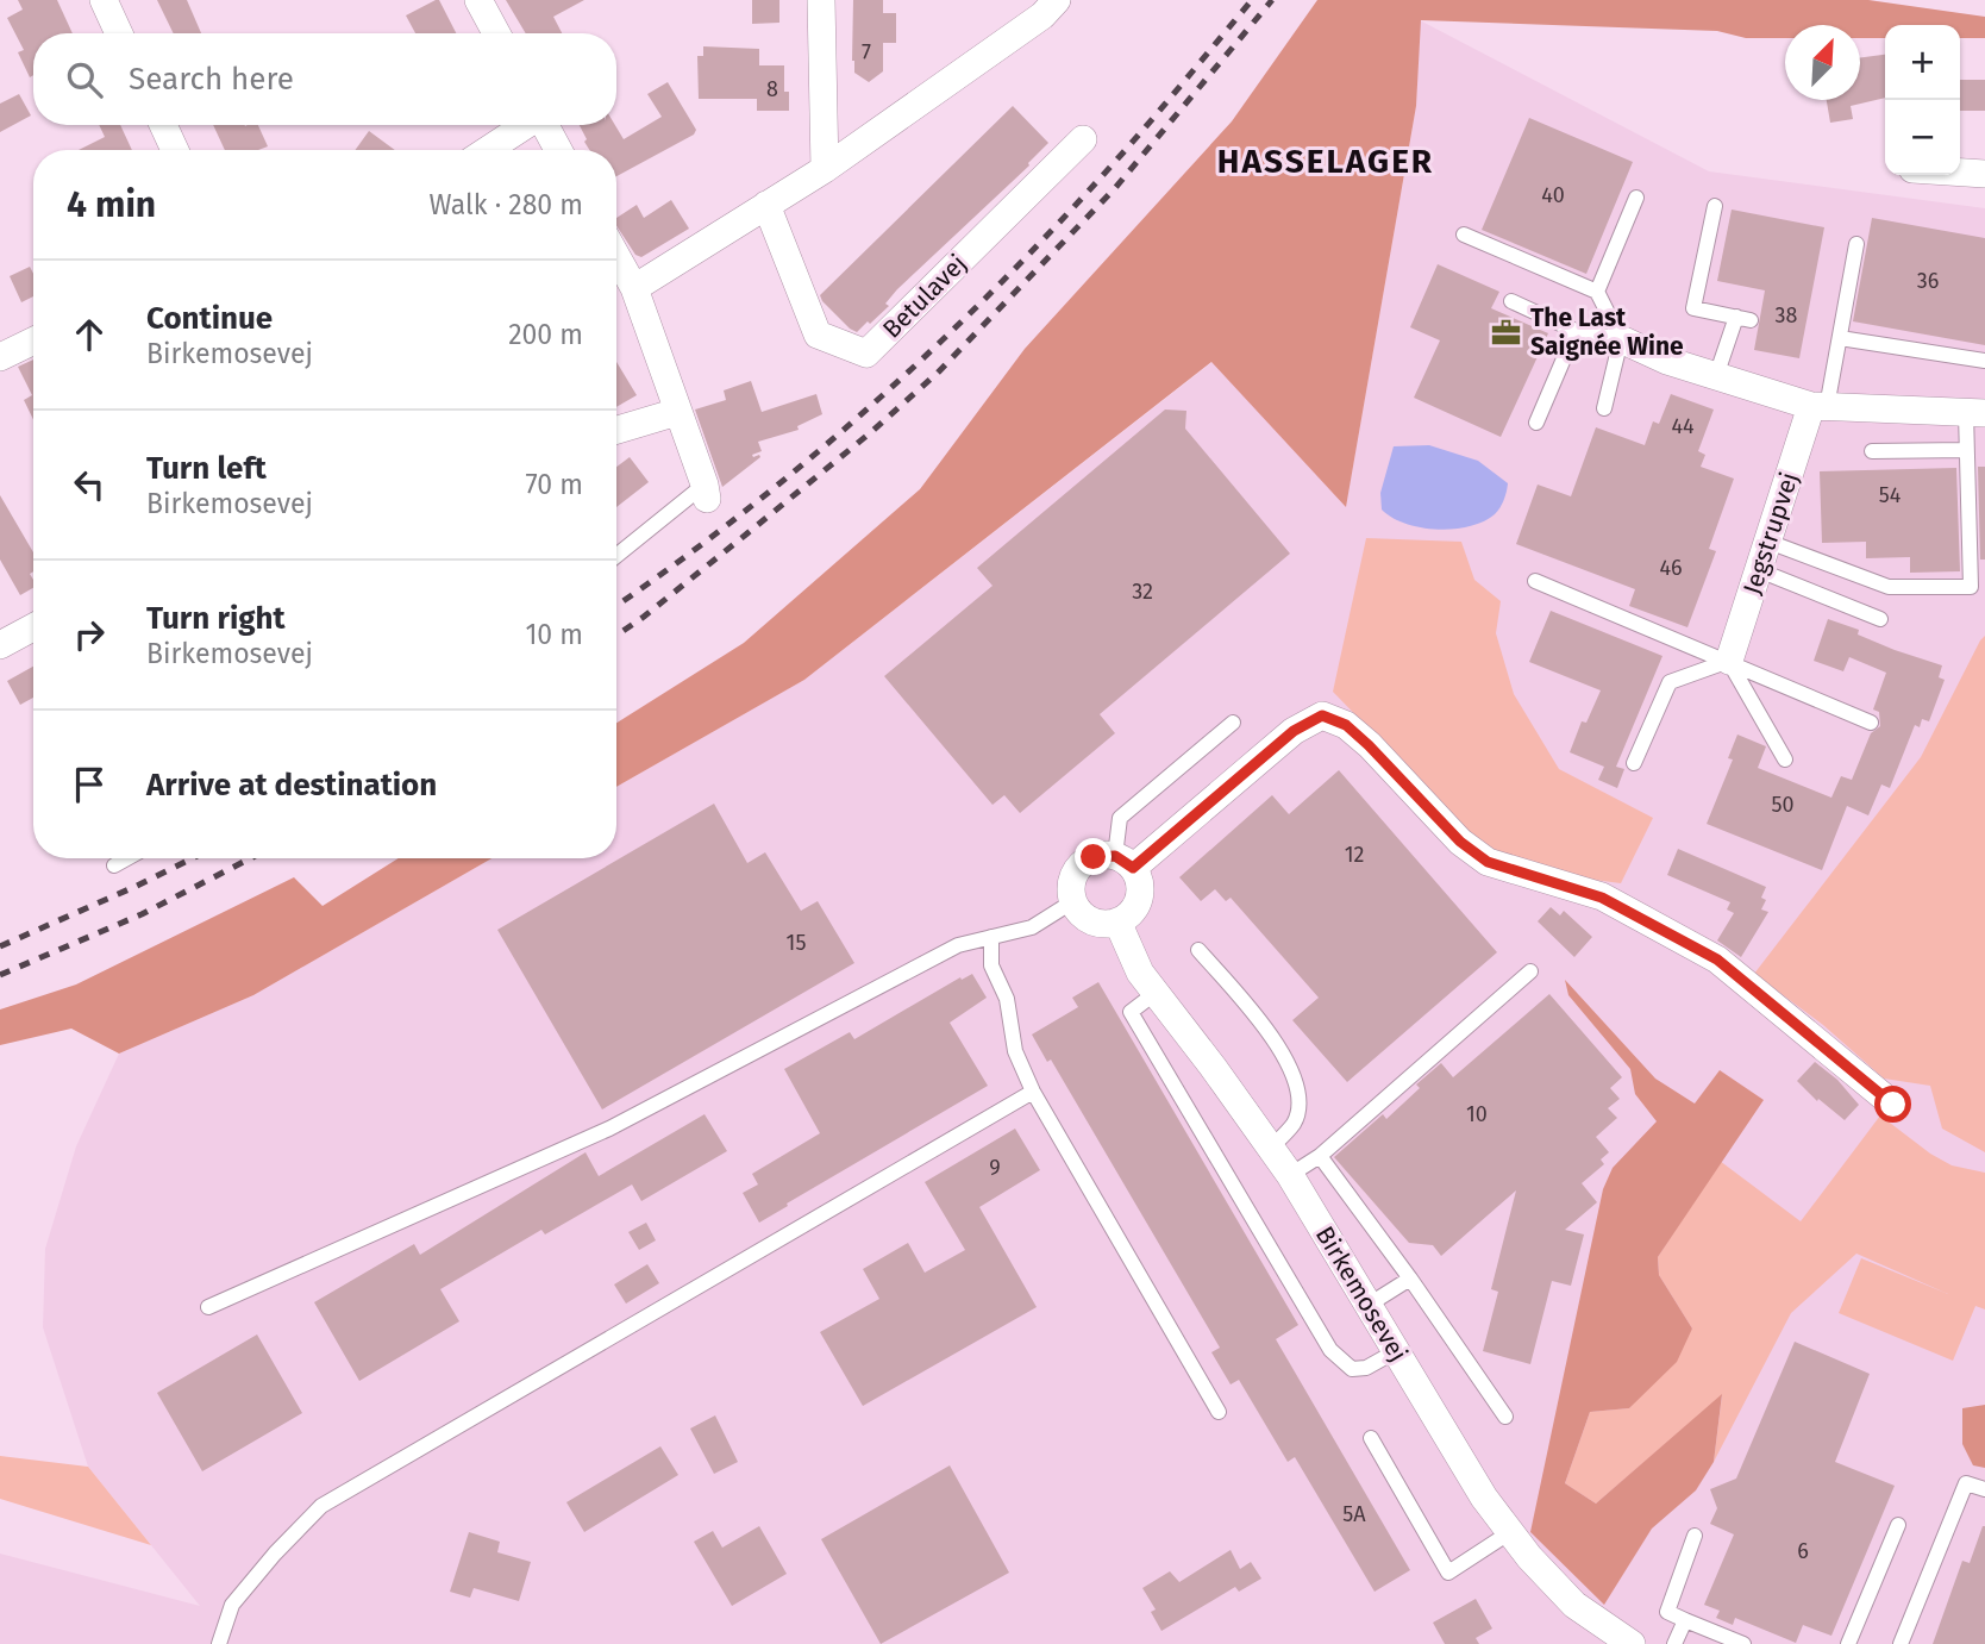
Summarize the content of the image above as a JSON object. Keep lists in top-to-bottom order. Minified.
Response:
{"streets":{"street":["Betulavej","Jegstrupvej","Birkemosevej"]},"districts":["HASSELAGER"],"places":{"office":["The Last Saignée Wine"]},"house_numbers":["7","8","40","36","38","44","54","46","32","50","12","15","10","9","5A","6"],"north":"top right","page":{"map_buttons":["+","−"],"search":"Search here","heading":["4 min","Walk · 280 m"],"list":[["Continue","Birkemosevej","200 m"],["Turn left","Birkemosevej","70 m"],["Turn right","Birkemosevej","10 m"],"Arrive at destination"]}}
